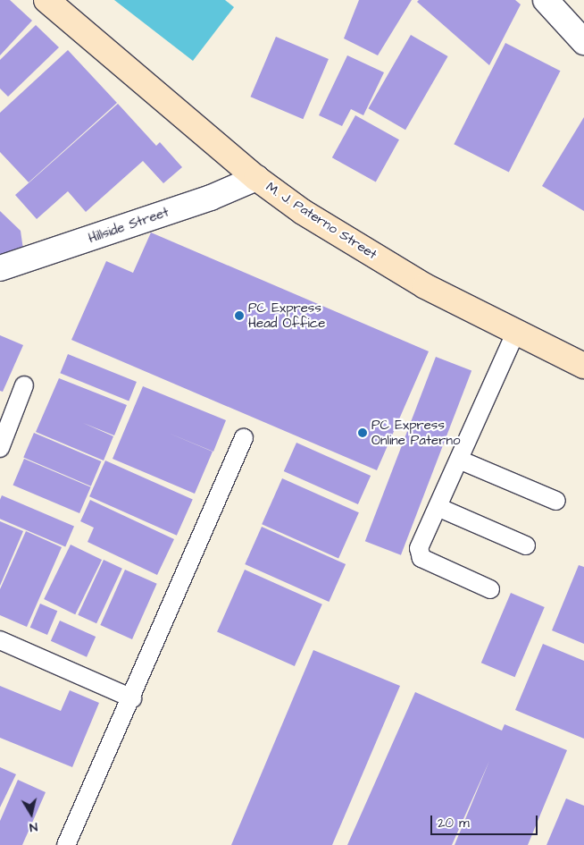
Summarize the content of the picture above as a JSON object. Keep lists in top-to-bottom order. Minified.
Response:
{"streets":{"main road":["M. J. Paterno Street"],"street":["Hillside Street"]},"crossings":[["M. J. Paterno Street","Hillside Street"]],"places":["PC Express Head Office","PC Express Online Paterno"],"scale_bar":"20 m","north":"bottom"}
